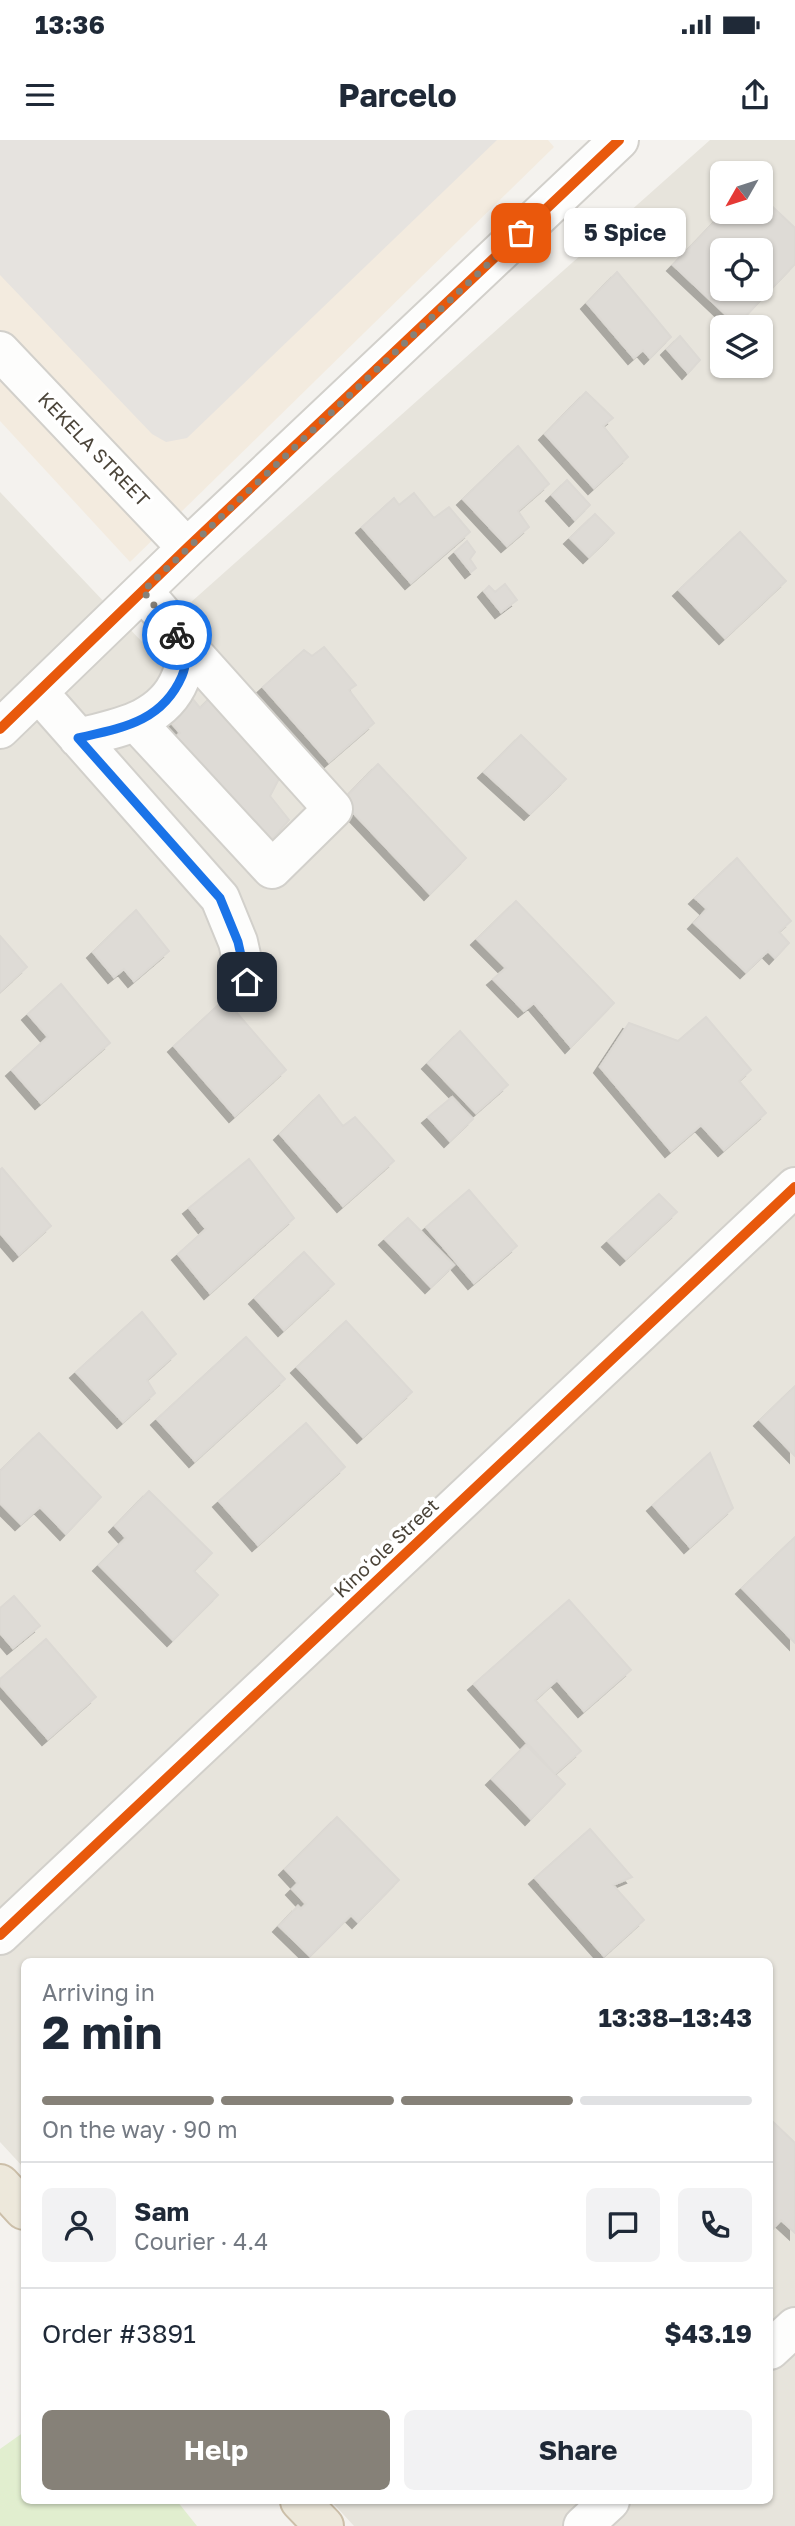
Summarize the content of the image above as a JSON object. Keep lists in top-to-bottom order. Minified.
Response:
{"streets":{"street":["KEKELA STREET","Kinoʻole Street"]},"places":["5 Spice"],"north":"bottom left","page":{"status":"13:36","header":"Parcelo","bubble":"5 Spice","heading":["2 min","Arriving in","13:38–13:43"],"panel":["Sam","Courier · 4.4","Order #3891","$43.19"],"bar":"On the way · 90 m","buttons":["Help","Share"]}}
